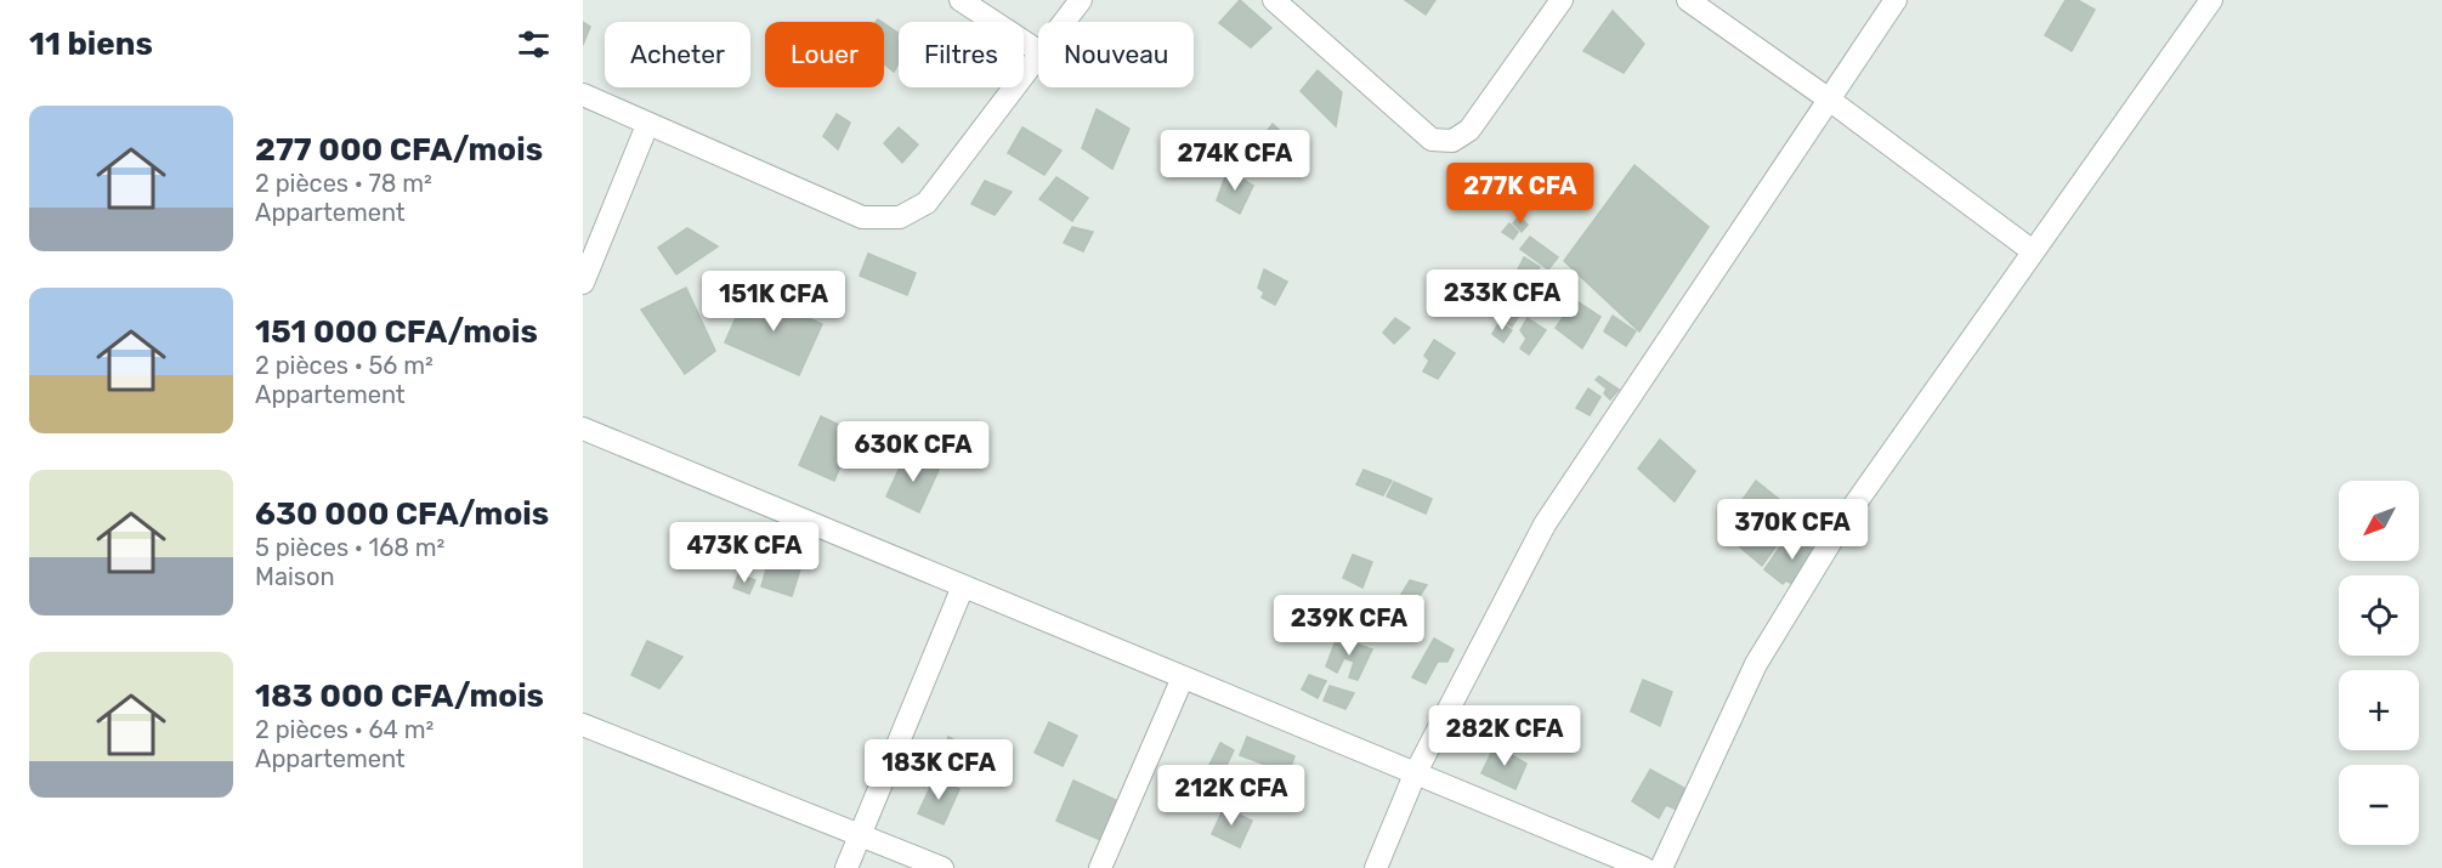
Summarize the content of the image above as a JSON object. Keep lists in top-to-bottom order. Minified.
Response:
{"north":"bottom left","page":{"heading":"11 biens","chip":["Acheter","Louer","Filtres","Nouveau"],"list":[{"name":"277 000 CFA/mois","note":"2 pièces · 78 m² · Appartement"},{"name":"151 000 CFA/mois","note":"2 pièces · 56 m² · Appartement"},{"name":"630 000 CFA/mois","note":"5 pièces · 168 m² · Maison"},{"name":"183 000 CFA/mois","note":"2 pièces · 64 m² · Appartement"}],"price":["274K CFA","277K CFA","233K CFA","151K CFA","630K CFA","370K CFA","473K CFA","239K CFA","282K CFA","183K CFA","212K CFA"],"map_buttons":["+","−"]}}
